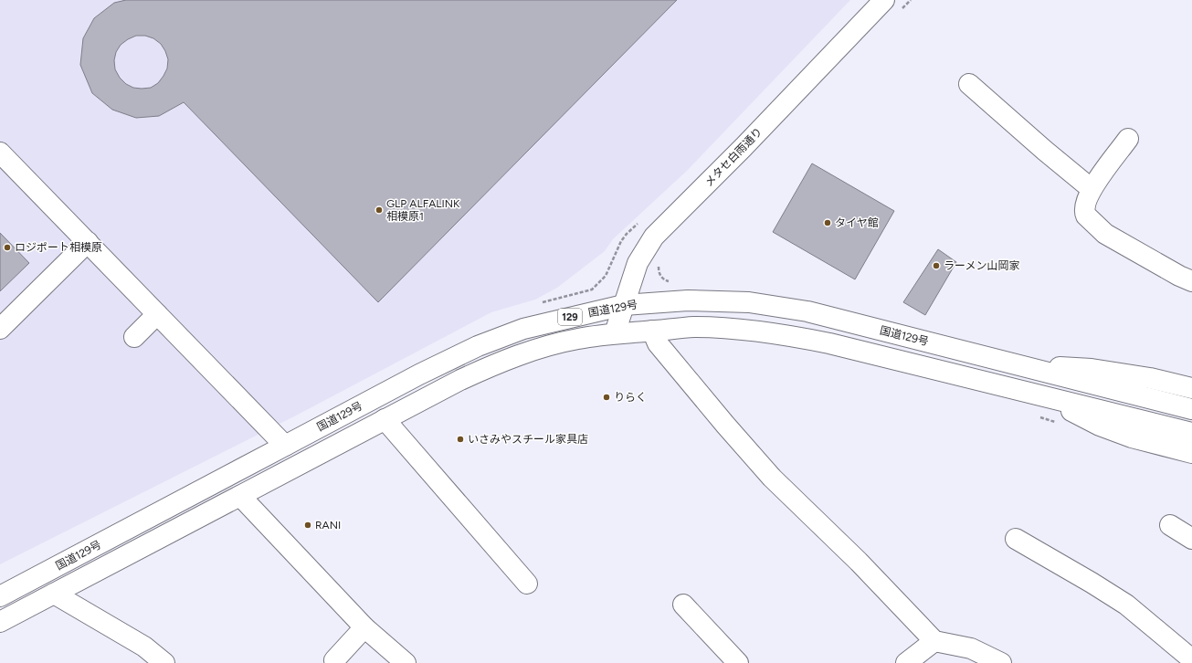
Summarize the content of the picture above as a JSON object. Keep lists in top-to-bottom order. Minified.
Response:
{"streets":{"main road":["メタセ白雨通り","国道129号","129"]},"crossings":[["メタセ白雨通り","国道129号"]],"places":["GLP ALFALINK 相模原1","タイヤ館","ロジポート相模原","ラーメン山岡家","りらく","いさみやスチール家具店","RANI"]}
